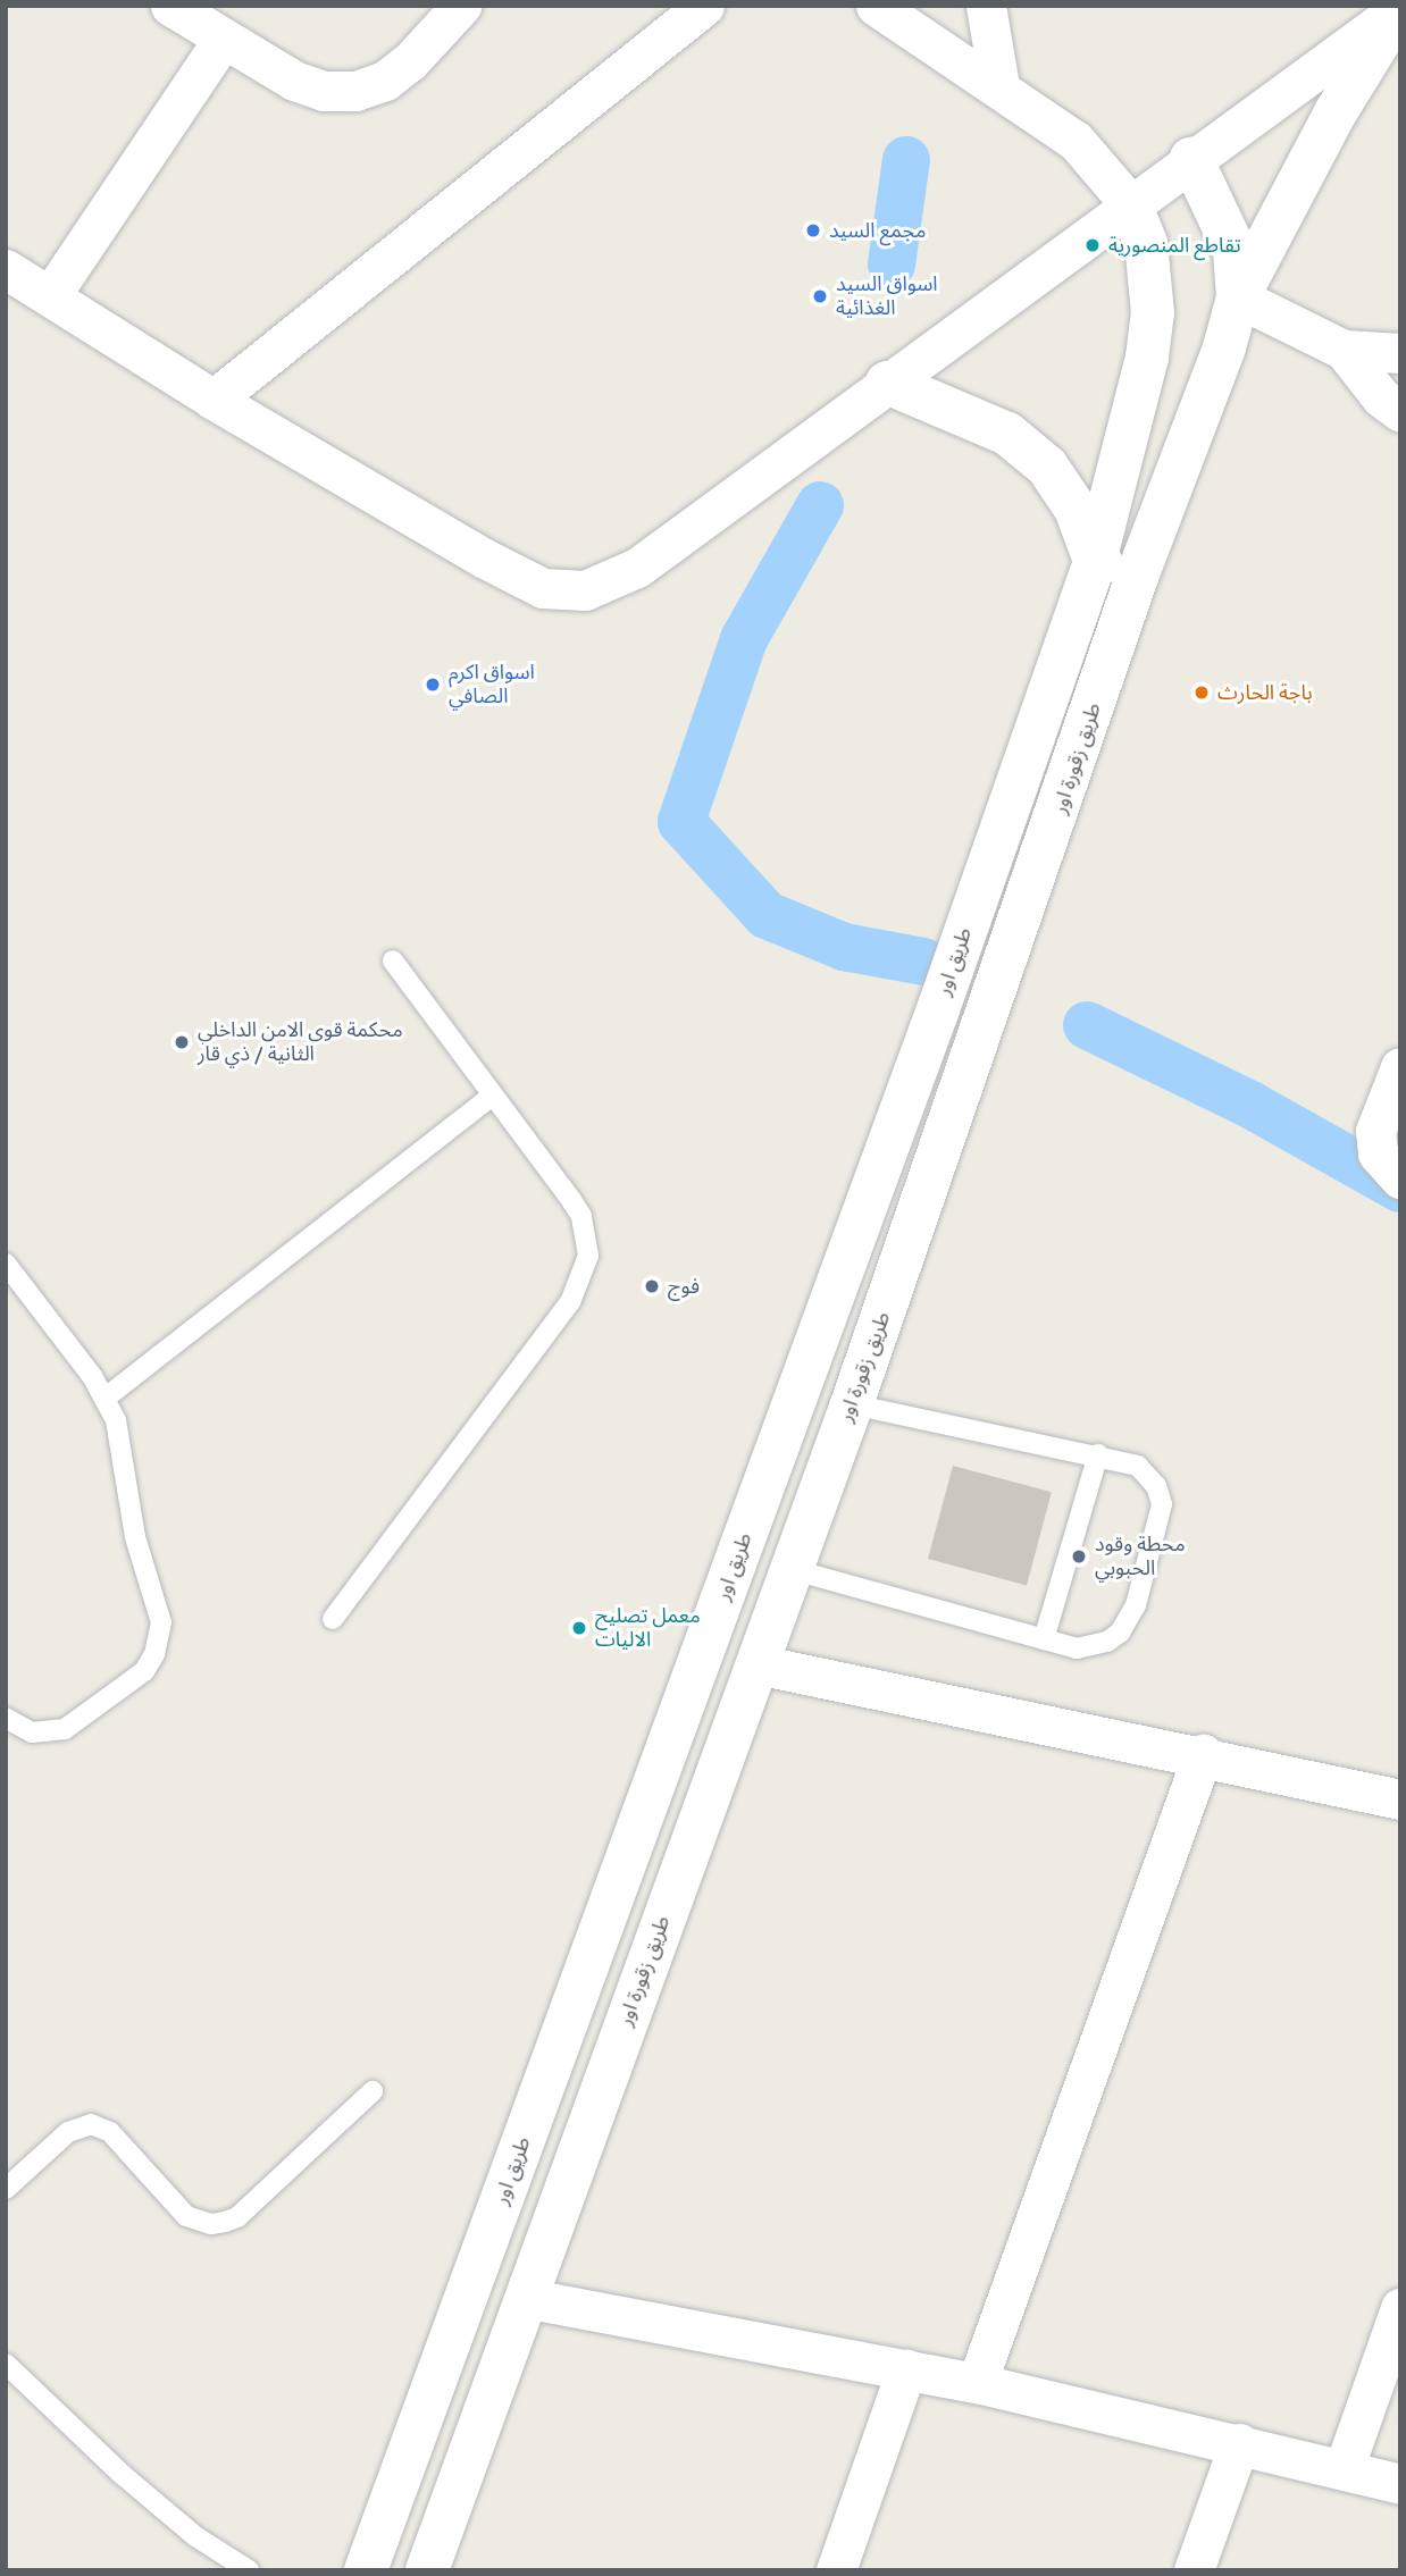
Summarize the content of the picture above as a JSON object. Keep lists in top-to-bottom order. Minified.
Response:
{"streets":{"main road":["طريق زقورة اور","طريق اور"]},"places":["مجمع السيد","تقاطع المنصورية","اسواق السيد الغذائية","اسواق اكرم الصافي","باجة الحارث","محكمة قوى الامن الداخلي الثانية / ذي قار","فوج","محطة وقود الحبوبي","معمل تصليح الاليات"]}
